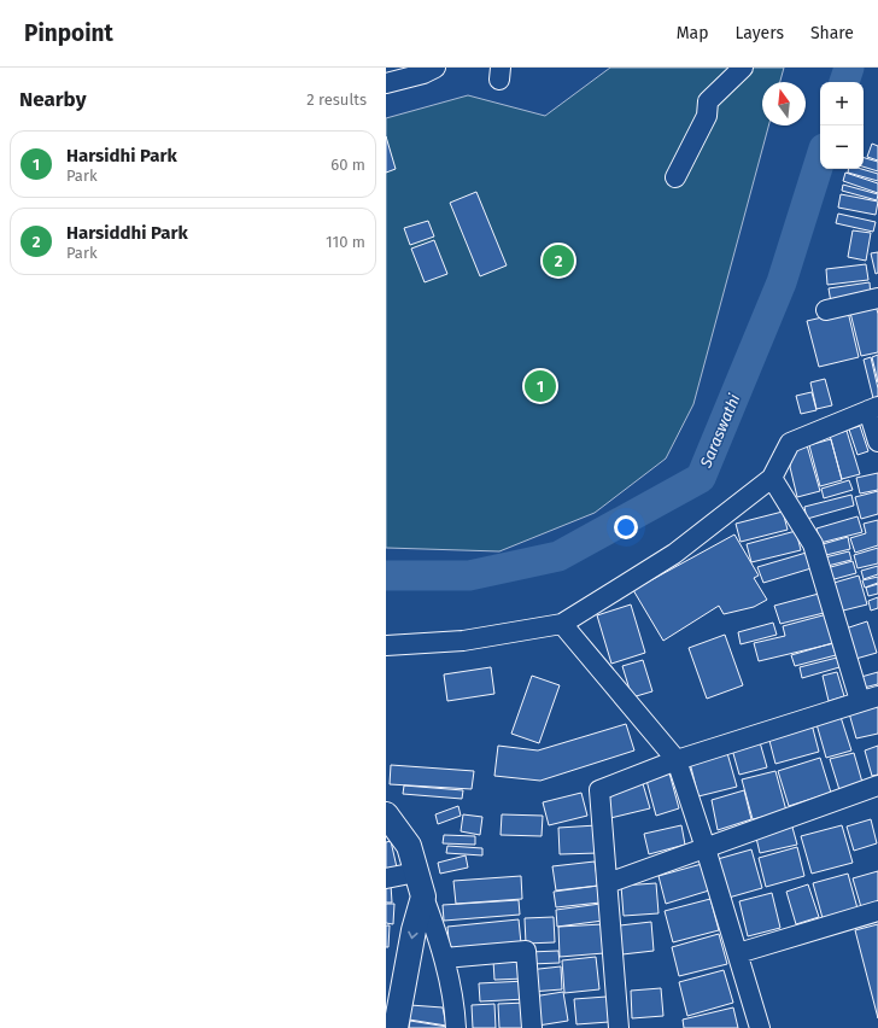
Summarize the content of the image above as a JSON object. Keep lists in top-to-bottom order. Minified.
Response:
{"water":["Saraswathi"],"north":"top","page":{"header":"Pinpoint","nav":["Map","Layers","Share"],"heading":["Nearby","2 results"],"map_buttons":["+","−"],"list":[{"mark":"1","name":"Harsidhi Park","note":"Park","value":"60 m"},{"mark":"2","name":"Harsiddhi Park","note":"Park","value":"110 m"}],"pins":["2","1"]}}
